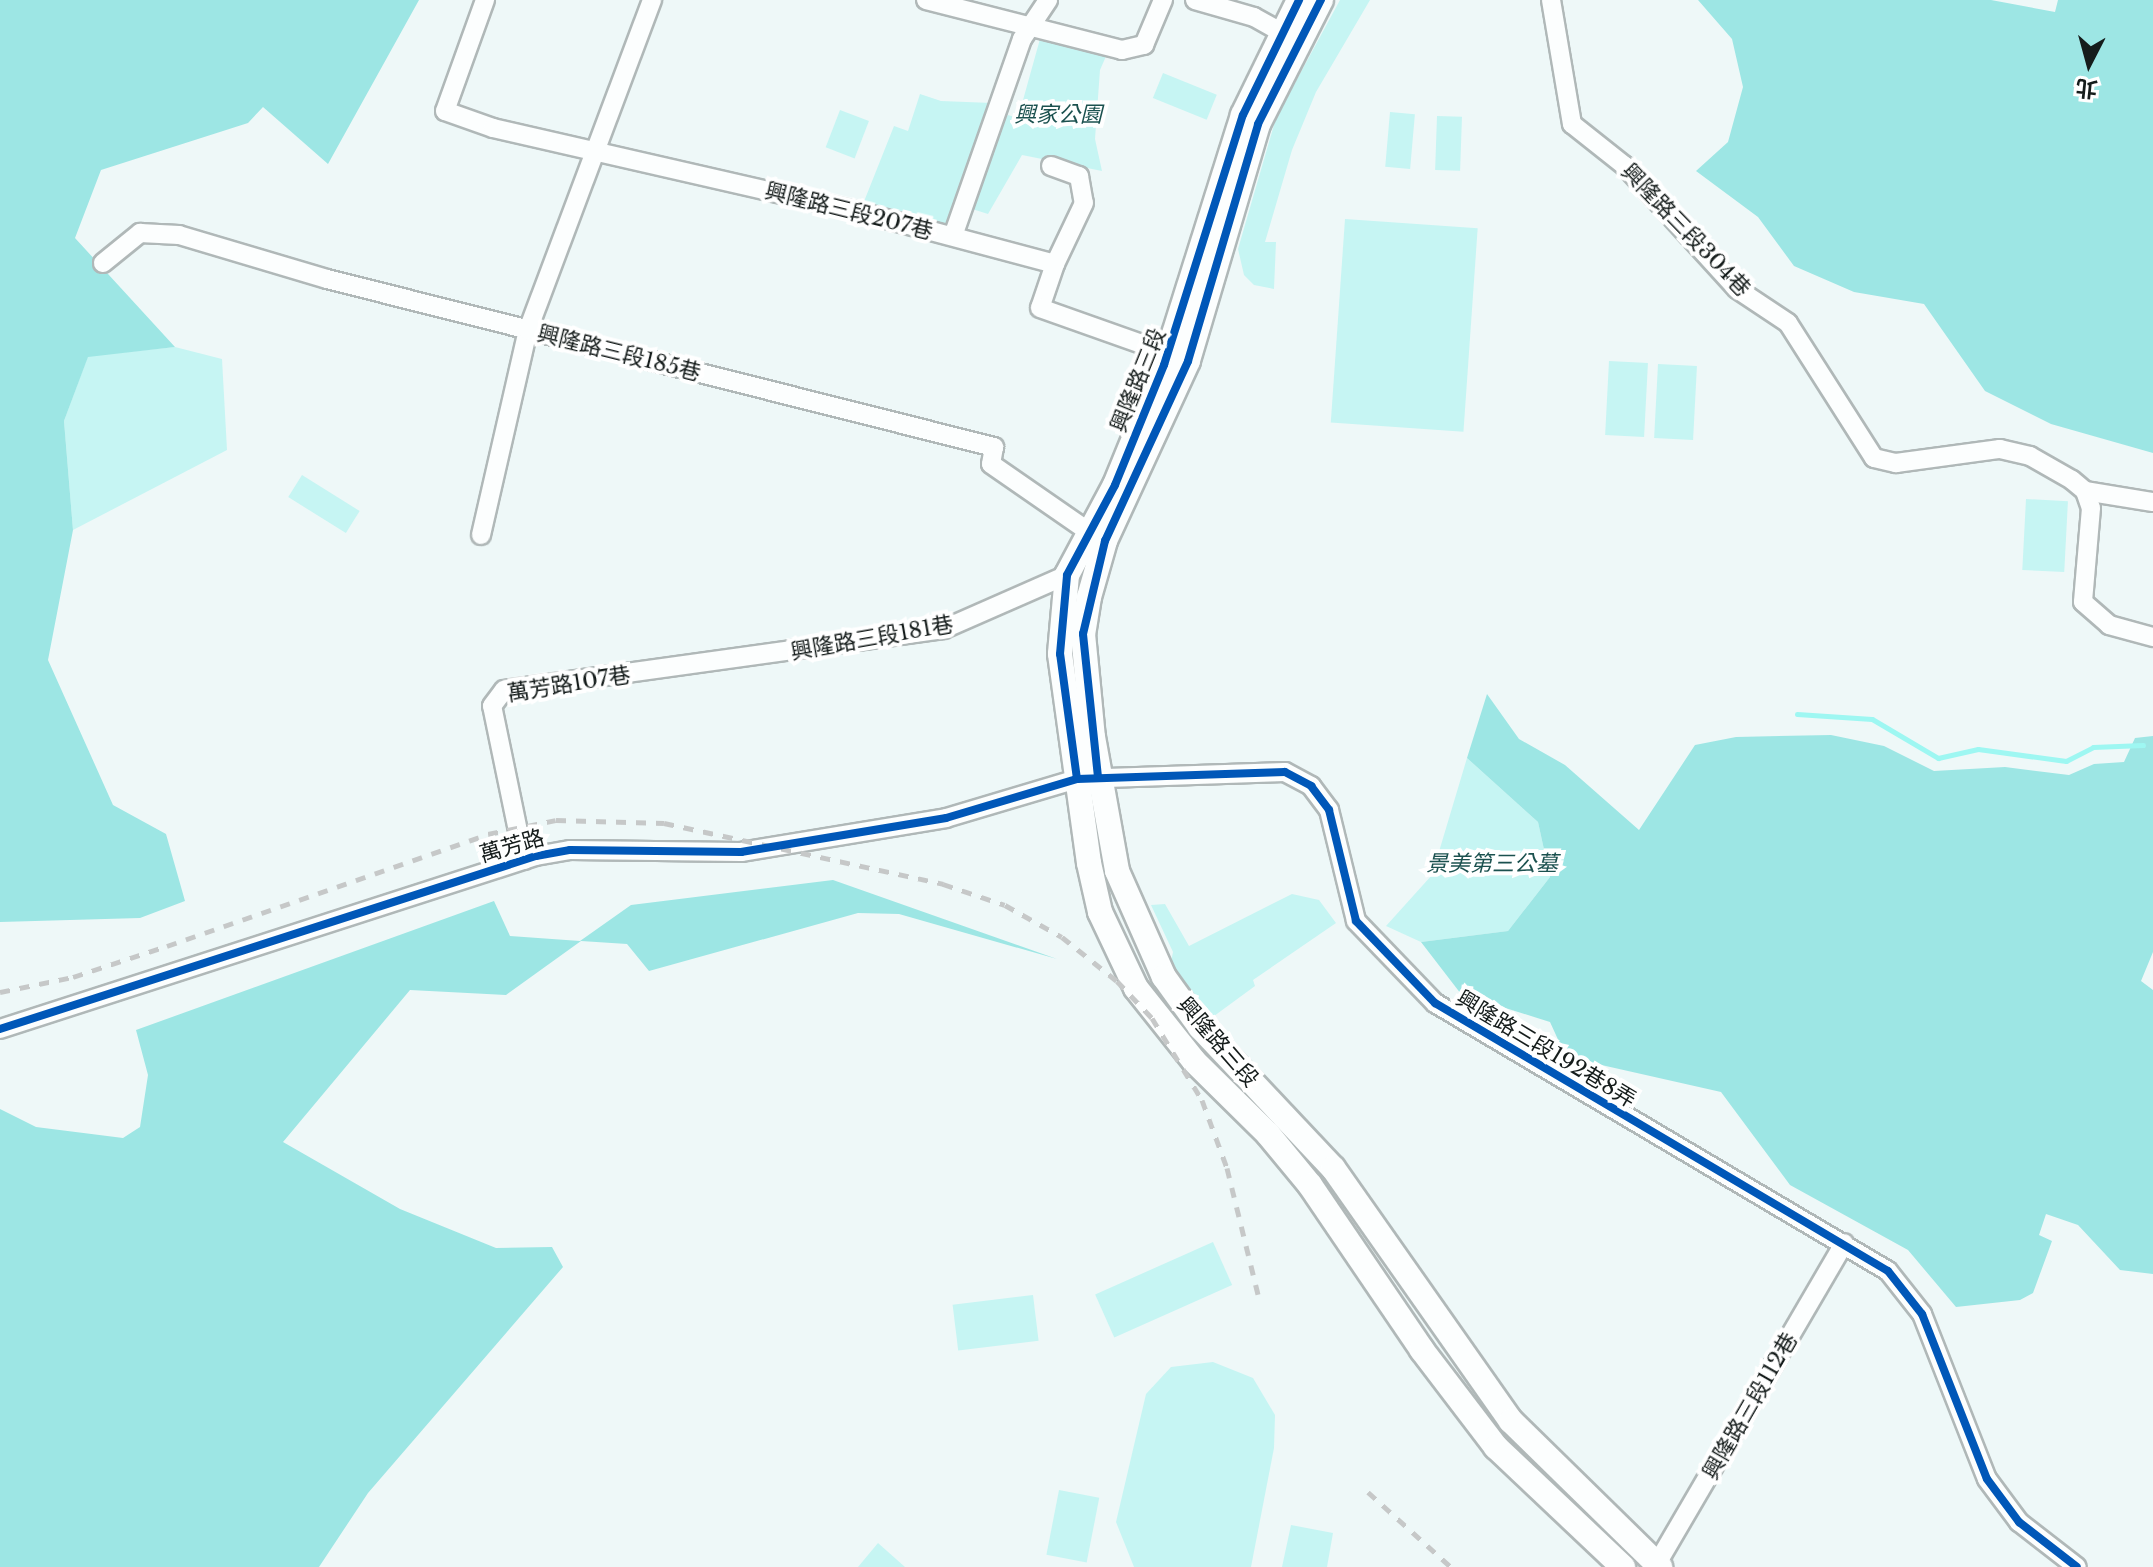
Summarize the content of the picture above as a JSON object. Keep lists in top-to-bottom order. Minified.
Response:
{"streets":{"main road":["興隆路三段"],"street":["興隆路三段207巷","興隆路三段304巷","興隆路三段185巷","興隆路三段181巷","萬芳路107巷","萬芳路","興隆路三段192巷8弄","興隆路三段112巷"]},"crossings":[["興隆路三段185巷","興隆路三段"],["興隆路三段","興隆路三段181巷"],["興隆路三段","萬芳路"],["興隆路三段","興隆路三段192巷8弄"],["興隆路三段","興隆路三段112巷"],["興隆路三段181巷","萬芳路107巷"],["萬芳路107巷","萬芳路"],["萬芳路","興隆路三段192巷8弄"],["興隆路三段192巷8弄","興隆路三段112巷"]],"parks":["興家公園","景美第三公墓"],"north":"bottom"}
